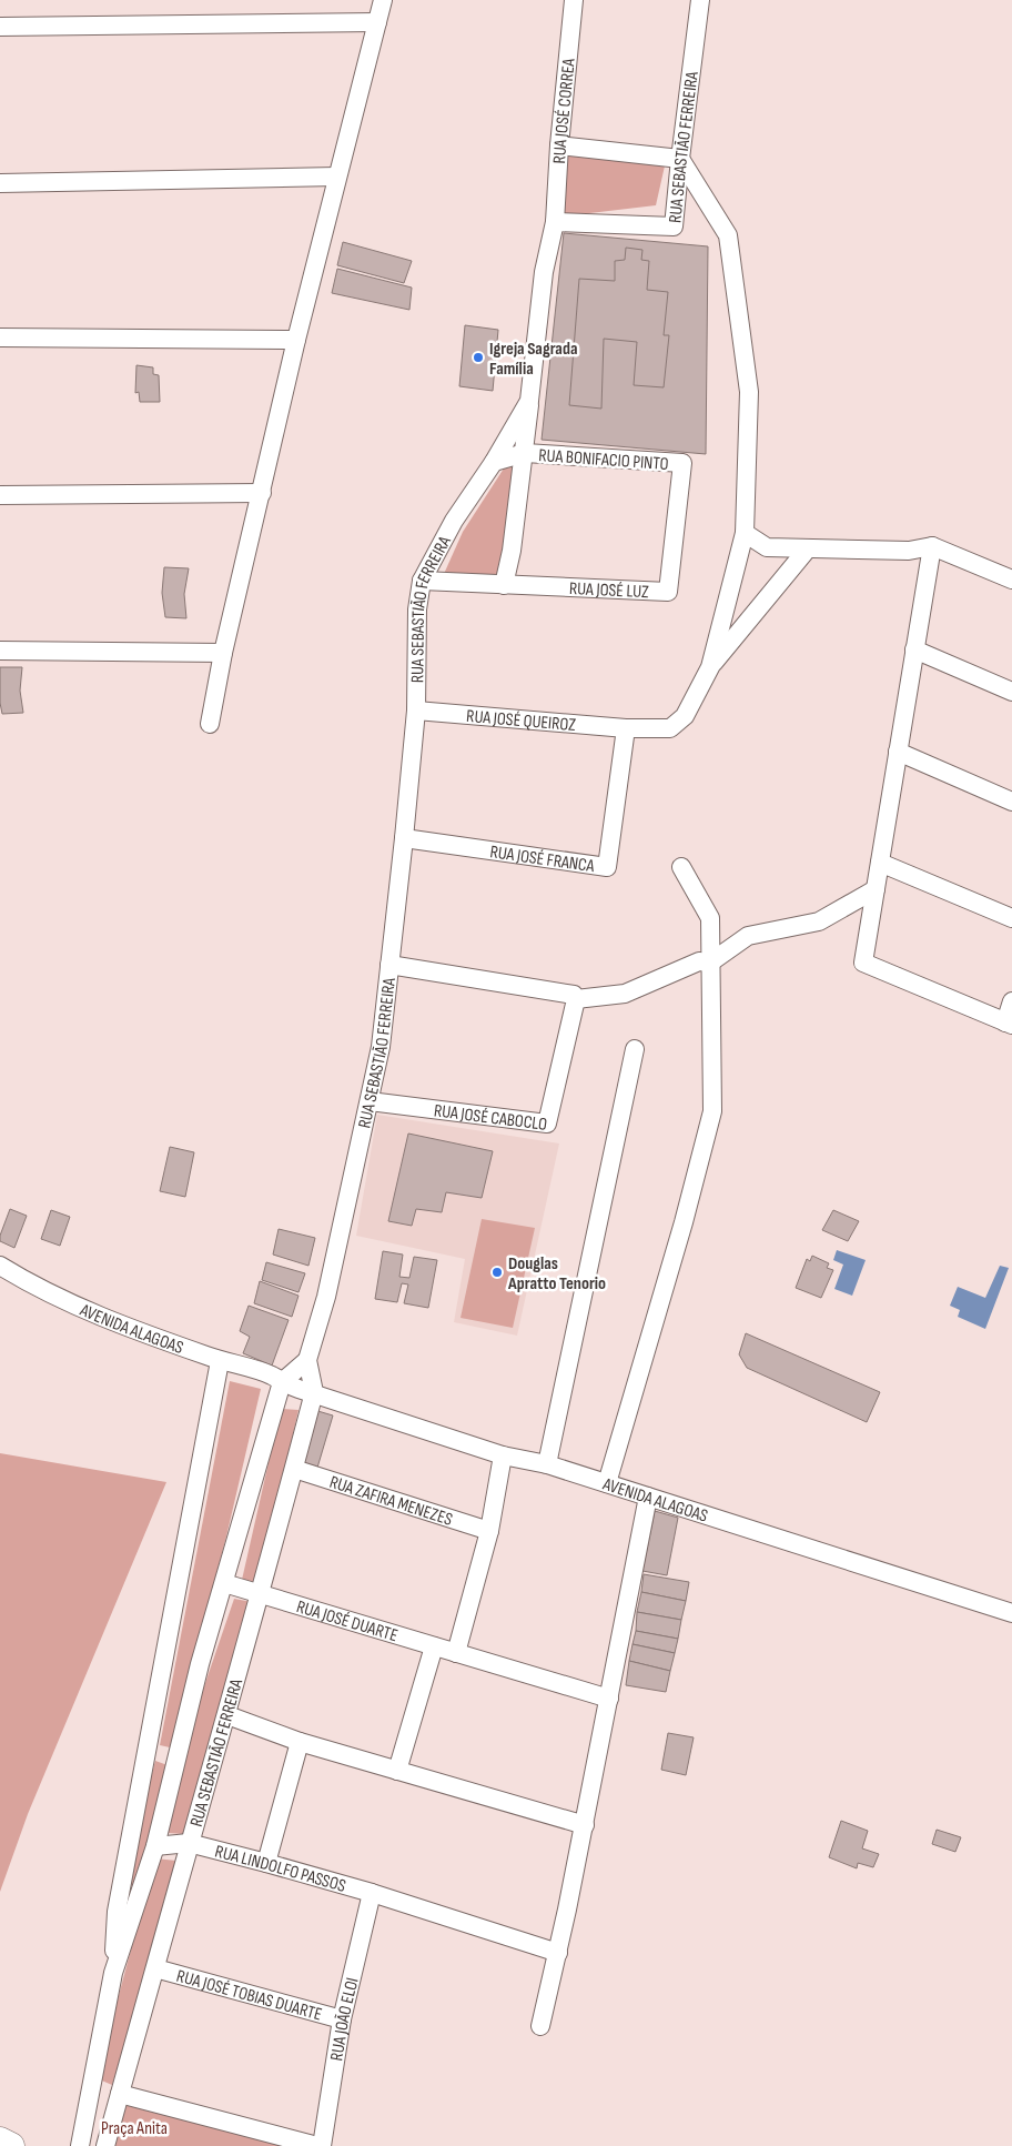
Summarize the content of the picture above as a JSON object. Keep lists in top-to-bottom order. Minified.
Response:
{"streets":{"street":["RUA JOSÉ CORREA","RUA SEBASTIÃO FERREIRA","RUA BONIFACIO PINTO","RUA JOSÉ LUZ","RUA JOSÉ QUEIROZ","RUA JOSÉ FRANCA","RUA JOSÉ CABOCLO","AVENIDA ALAGOAS","RUA ZAFIRA MENEZES","RUA JOSÉ DUARTE","RUA LINDOLFO PASSOS","RUA JOSÉ TOBIAS DUARTE","RUA JOÃO ELOI"]},"crossings":[["RUA JOSÉ CORREA","RUA SEBASTIÃO FERREIRA"],["RUA SEBASTIÃO FERREIRA","RUA BONIFACIO PINTO"],["RUA SEBASTIÃO FERREIRA","RUA JOSÉ LUZ"],["RUA SEBASTIÃO FERREIRA","RUA JOSÉ QUEIROZ"],["RUA SEBASTIÃO FERREIRA","RUA JOSÉ FRANCA"],["RUA SEBASTIÃO FERREIRA","RUA JOSÉ CABOCLO"],["RUA SEBASTIÃO FERREIRA","AVENIDA ALAGOAS"],["RUA SEBASTIÃO FERREIRA","RUA ZAFIRA MENEZES"],["RUA SEBASTIÃO FERREIRA","RUA JOSÉ DUARTE"],["RUA SEBASTIÃO FERREIRA","RUA LINDOLFO PASSOS"],["RUA SEBASTIÃO FERREIRA","RUA JOSÉ TOBIAS DUARTE"],["RUA BONIFACIO PINTO","RUA JOSÉ LUZ"],["RUA JOSÉ QUEIROZ","RUA JOSÉ FRANCA"],["RUA LINDOLFO PASSOS","RUA JOÃO ELOI"],["RUA JOSÉ TOBIAS DUARTE","RUA JOÃO ELOI"]],"parks":["Praça Anita"],"places":["Igreja Sagrada Família","Douglas Apratto Tenorio"]}
